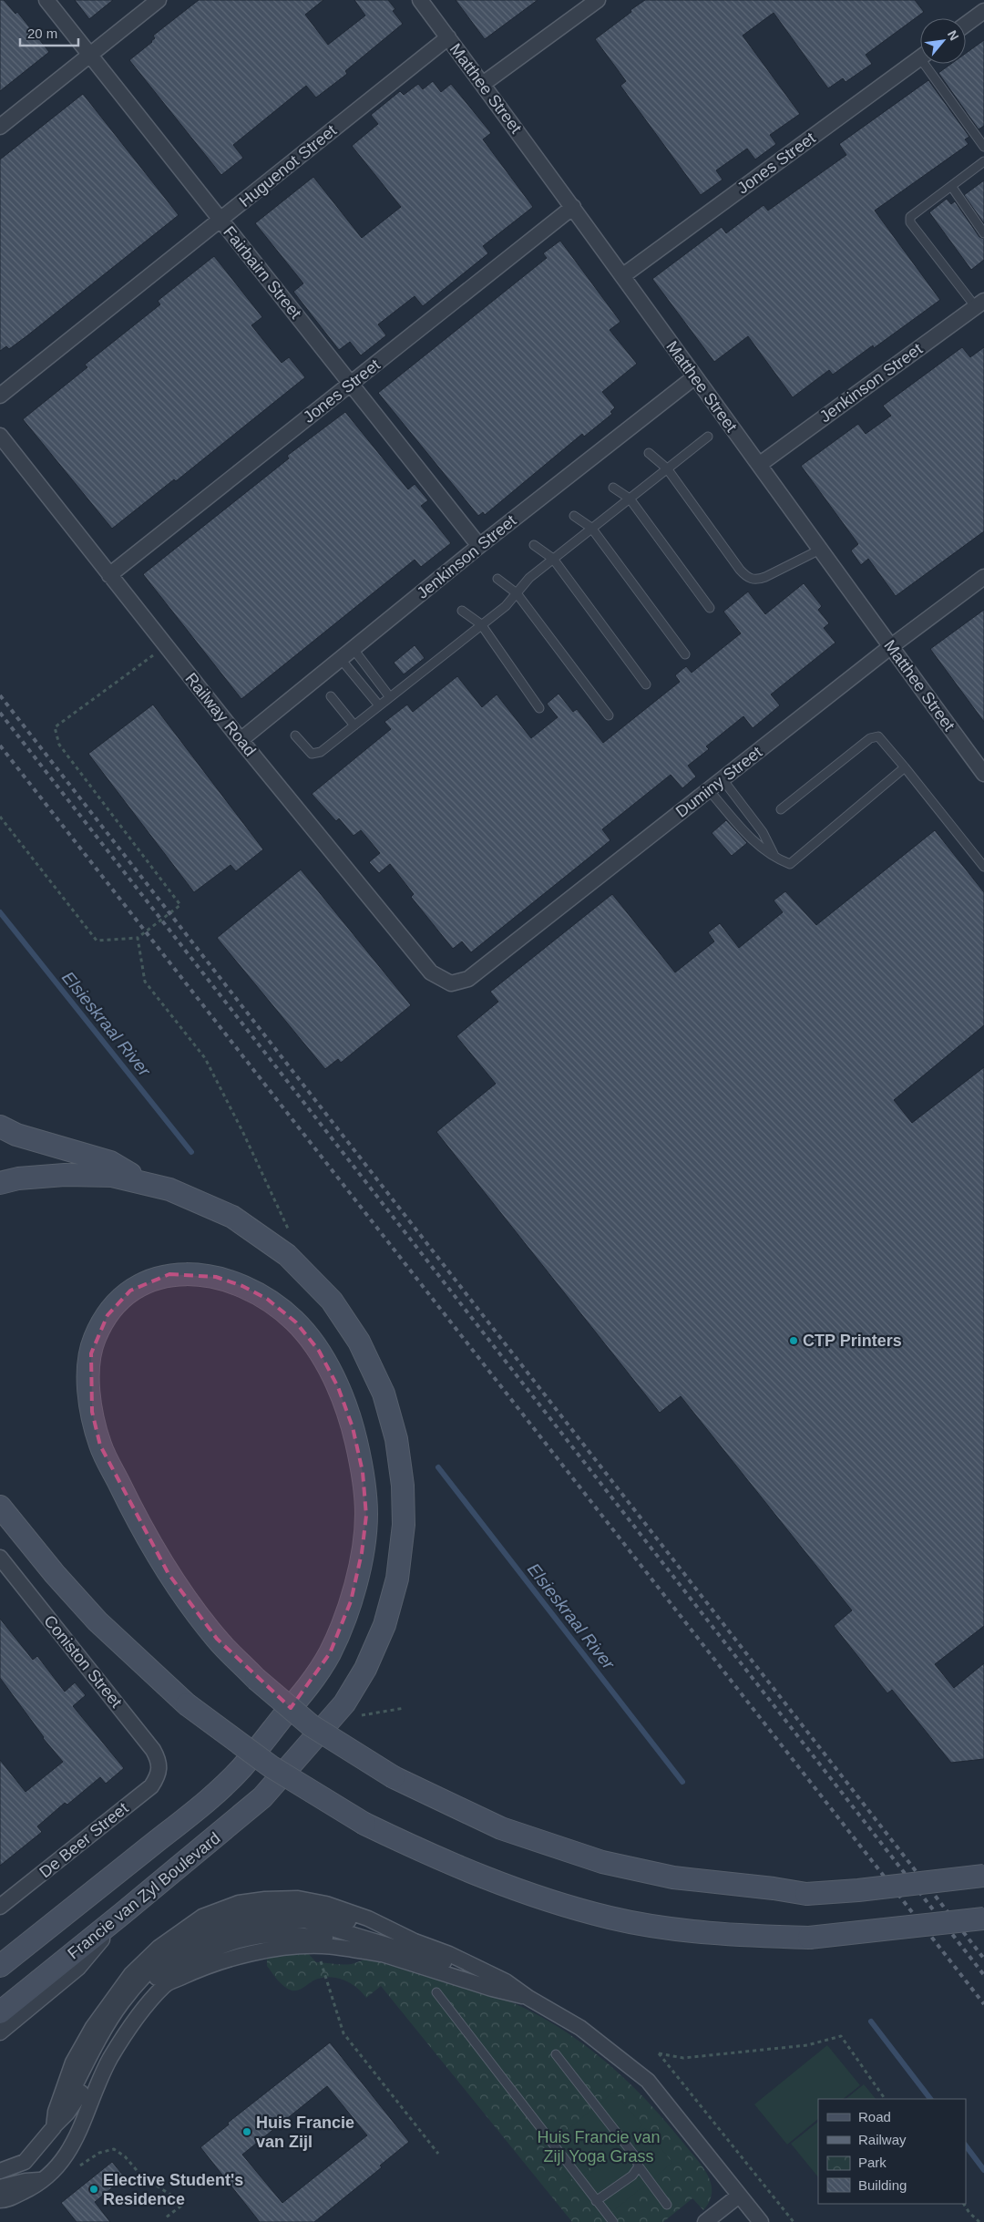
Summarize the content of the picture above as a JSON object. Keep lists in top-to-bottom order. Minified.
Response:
{"streets":{"main road":["Francie van Zyl Boulevard"],"street":["Matthee Street","Jones Street","Huguenot Street","Fairbairn Street","Jenkinson Street","Railway Road","Duminy Street","Coniston Street","De Beer Street"]},"crossings":[["Matthee Street","Jones Street"],["Matthee Street","Huguenot Street"],["Matthee Street","Jenkinson Street"],["Matthee Street","Duminy Street"],["Jones Street","Fairbairn Street"],["Jones Street","Railway Road"],["Huguenot Street","Fairbairn Street"],["Fairbairn Street","Jenkinson Street"],["Jenkinson Street","Railway Road"],["Railway Road","Duminy Street"],["Coniston Street","De Beer Street"]],"water":["Elsieskraal River"],"parks":["Huis Francie van Zijl Yoga Grass"],"places":["CTP Printers","Huis Francie van Zijl","Elective Student's Residence"],"legend":["Road","Railway","Park","Building"],"scale_bar":"20 m","north":"top right"}
